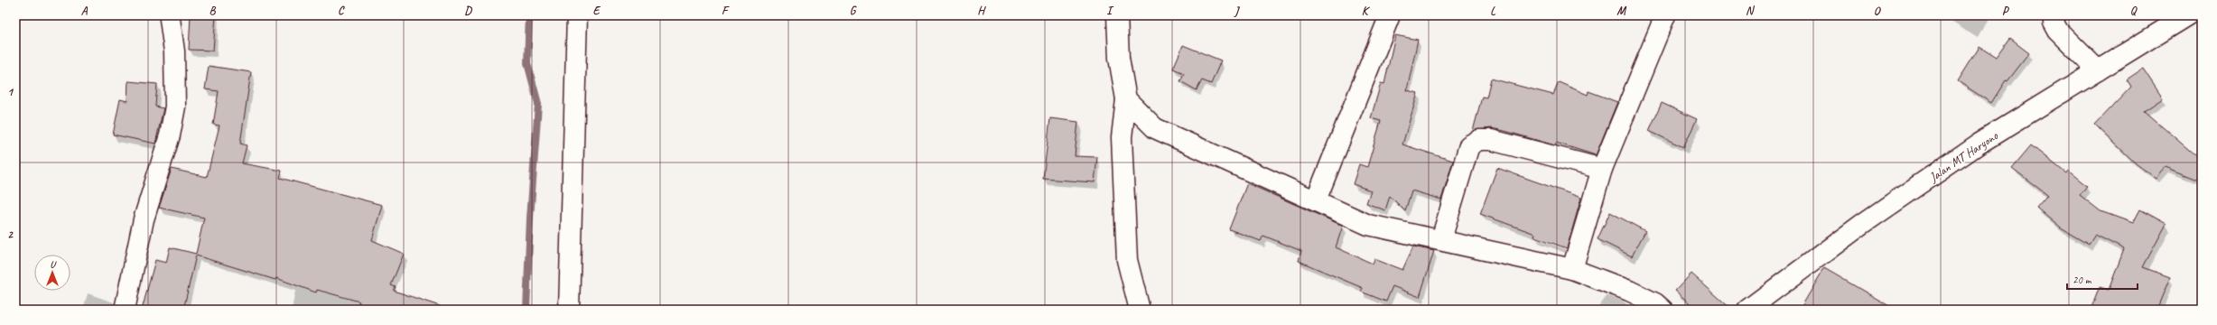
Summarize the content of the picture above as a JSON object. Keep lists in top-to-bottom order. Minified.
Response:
{"streets":{"street":["Jalan MT Haryono"]},"scale_bar":"20 m","north":"top","grid":{"columns":["A","B","C","D","E","F","G","H","I","J","K","L","M","N","O","P","Q"],"rows":["1","2"]}}
